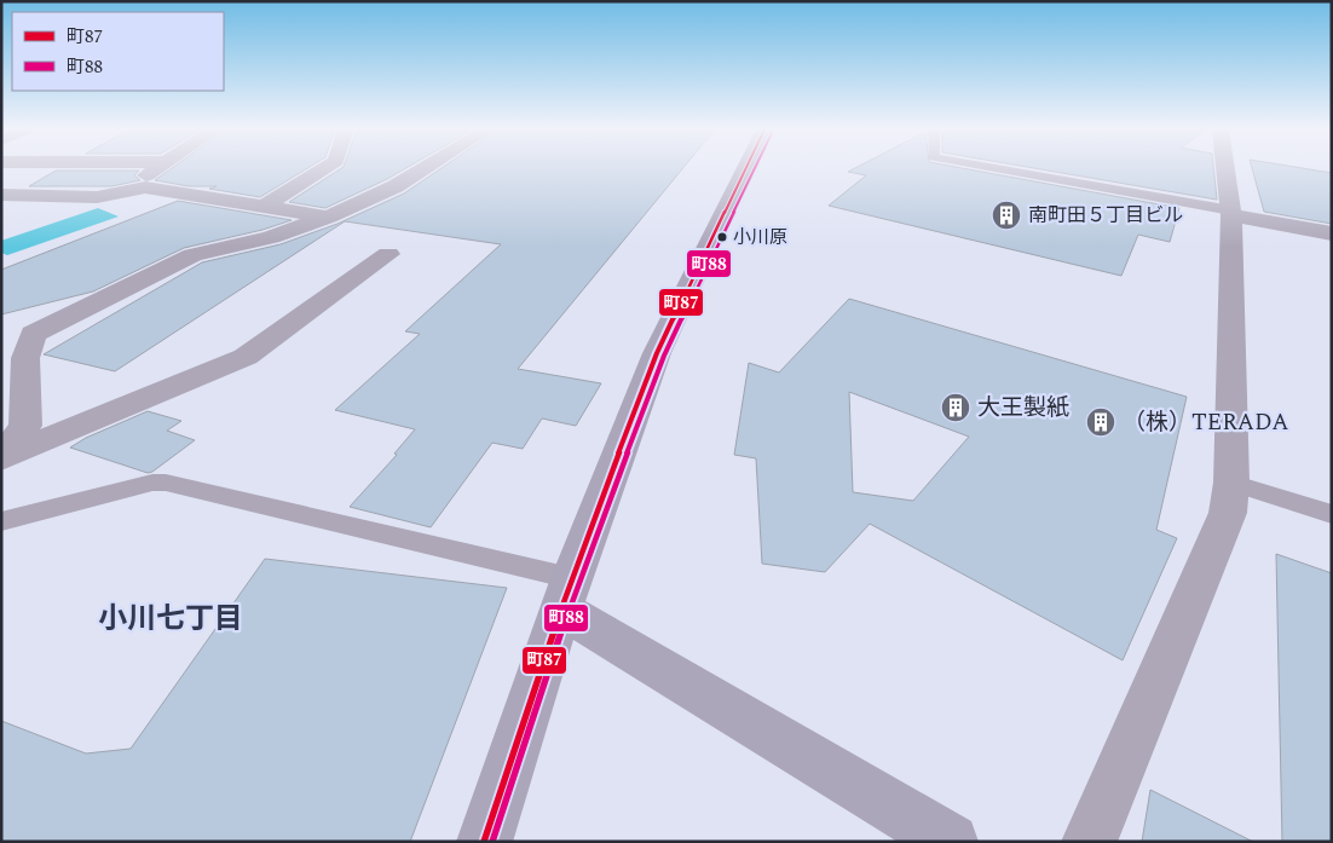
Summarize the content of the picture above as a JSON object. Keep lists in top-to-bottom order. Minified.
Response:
{"districts":["小川七丁目"],"places":{"building":["南町田５丁目ビル","大王製紙","（株）TERADA"],"other":["小川原"]},"lines":["transit line 町87","transit line 町88"],"legend":["町87","町88"]}
